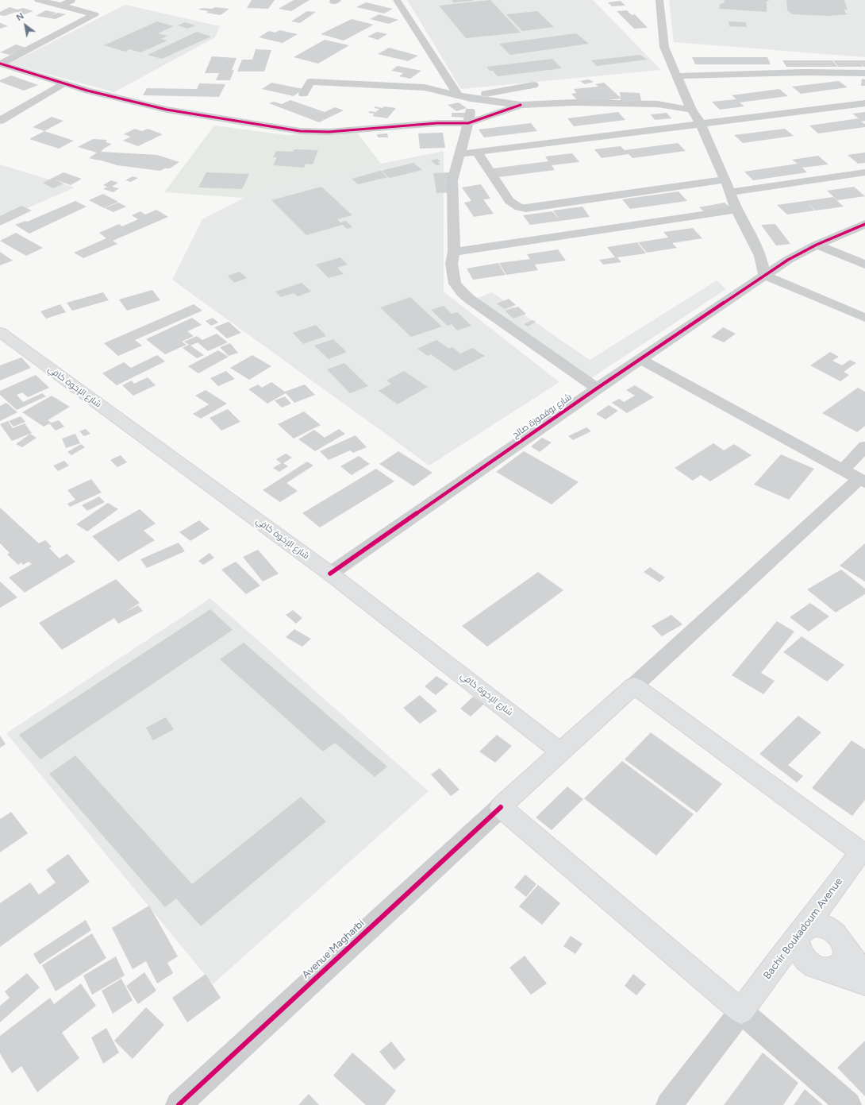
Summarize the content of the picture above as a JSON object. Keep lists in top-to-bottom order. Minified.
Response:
{"streets":{"main road":["شارع الإخوة كافي","Bachir Boukadoum Avenue"],"street":["شارع بوقموزة صالح","Avenue Magharbi"]},"crossings":[["شارع الإخوة كافي","شارع بوقموزة صالح"]],"north":"top left"}
